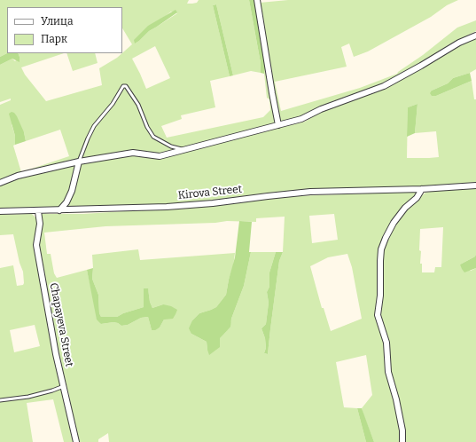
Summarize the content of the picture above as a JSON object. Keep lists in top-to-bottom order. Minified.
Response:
{"streets":{"street":["Kirova Street","Chapayeva Street"]},"crossings":[["Kirova Street","Chapayeva Street"]],"legend":["Улица","Парк"]}
